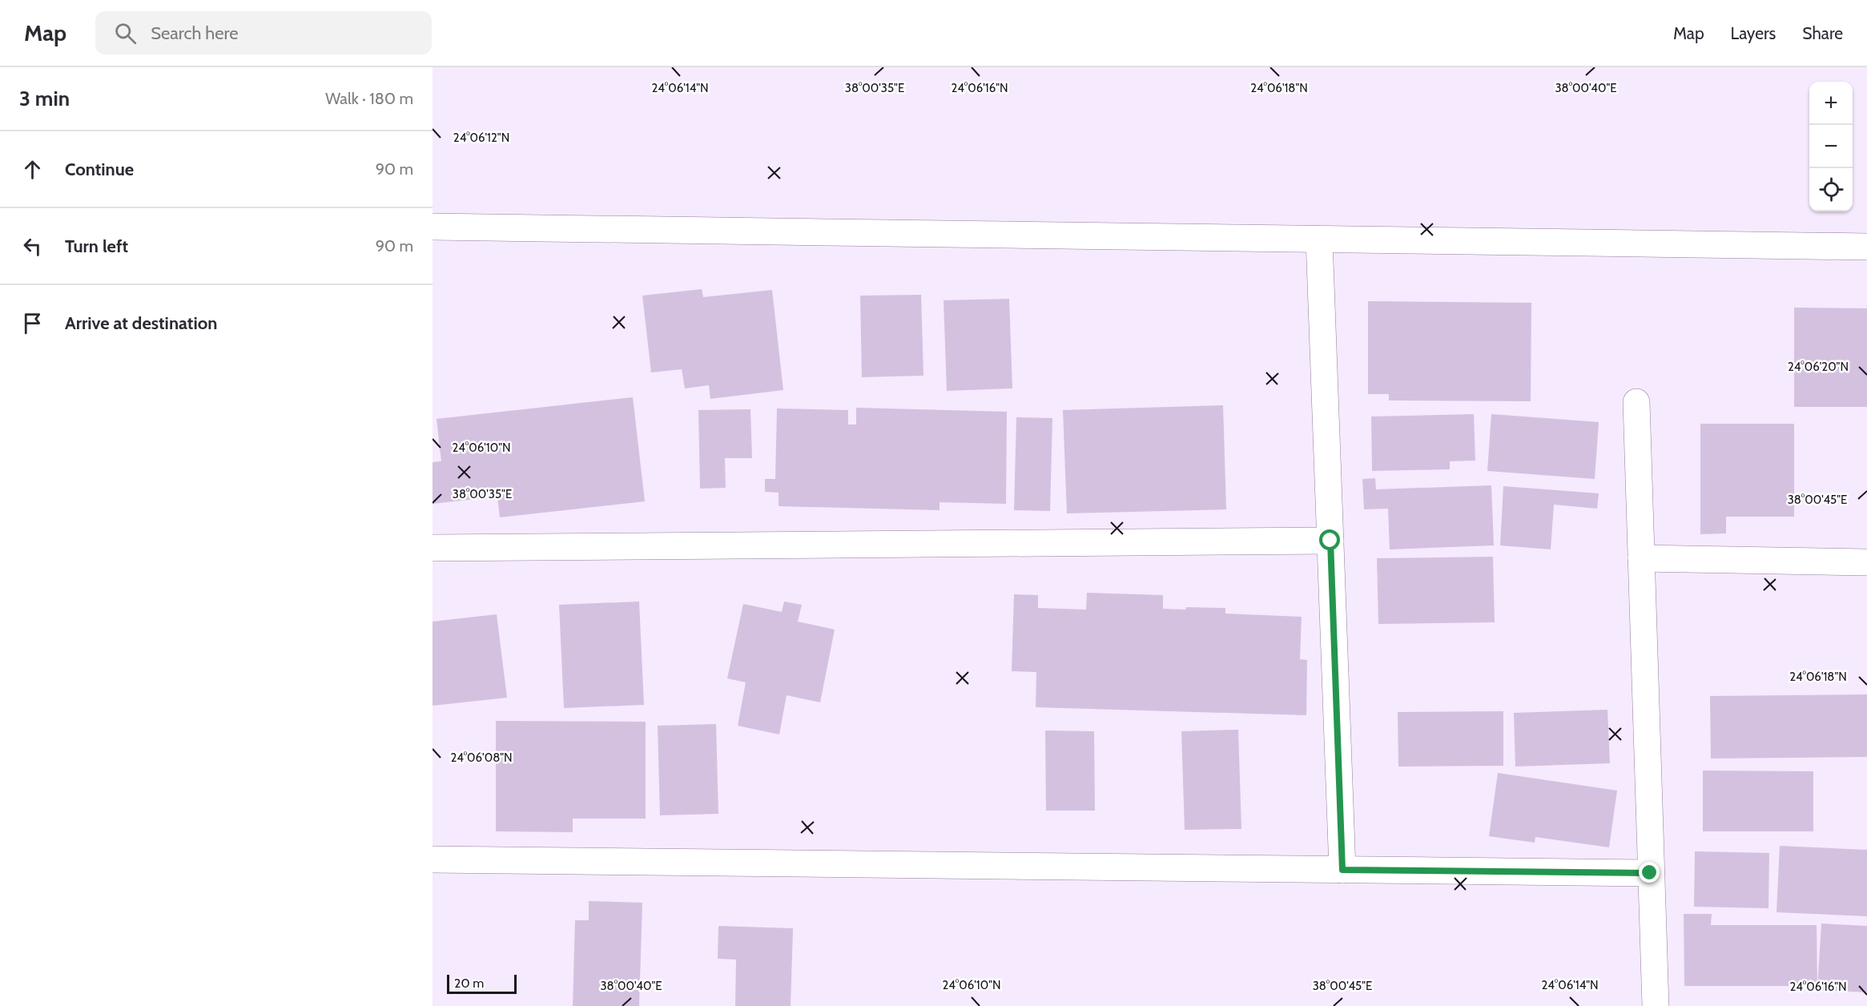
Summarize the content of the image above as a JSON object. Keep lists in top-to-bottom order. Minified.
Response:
{"scale_bar":"20 m","page":{"header":"Map","search":"Search here","nav":["Map","Layers","Share"],"heading":["3 min","Walk · 180 m"],"map_buttons":["+","−"],"list":[["Continue","90 m"],["Turn left","90 m"],"Arrive at destination"],"scale":"20 m"},"coordinates":["38°00'35\"E","38°00'40\"E","24°06'16\"N","24°06'14\"N","24°06'18\"N","24°06'12\"N","24°06'20\"N","24°06'10\"N","38°00'45\"E","24°06'08\"N"]}
